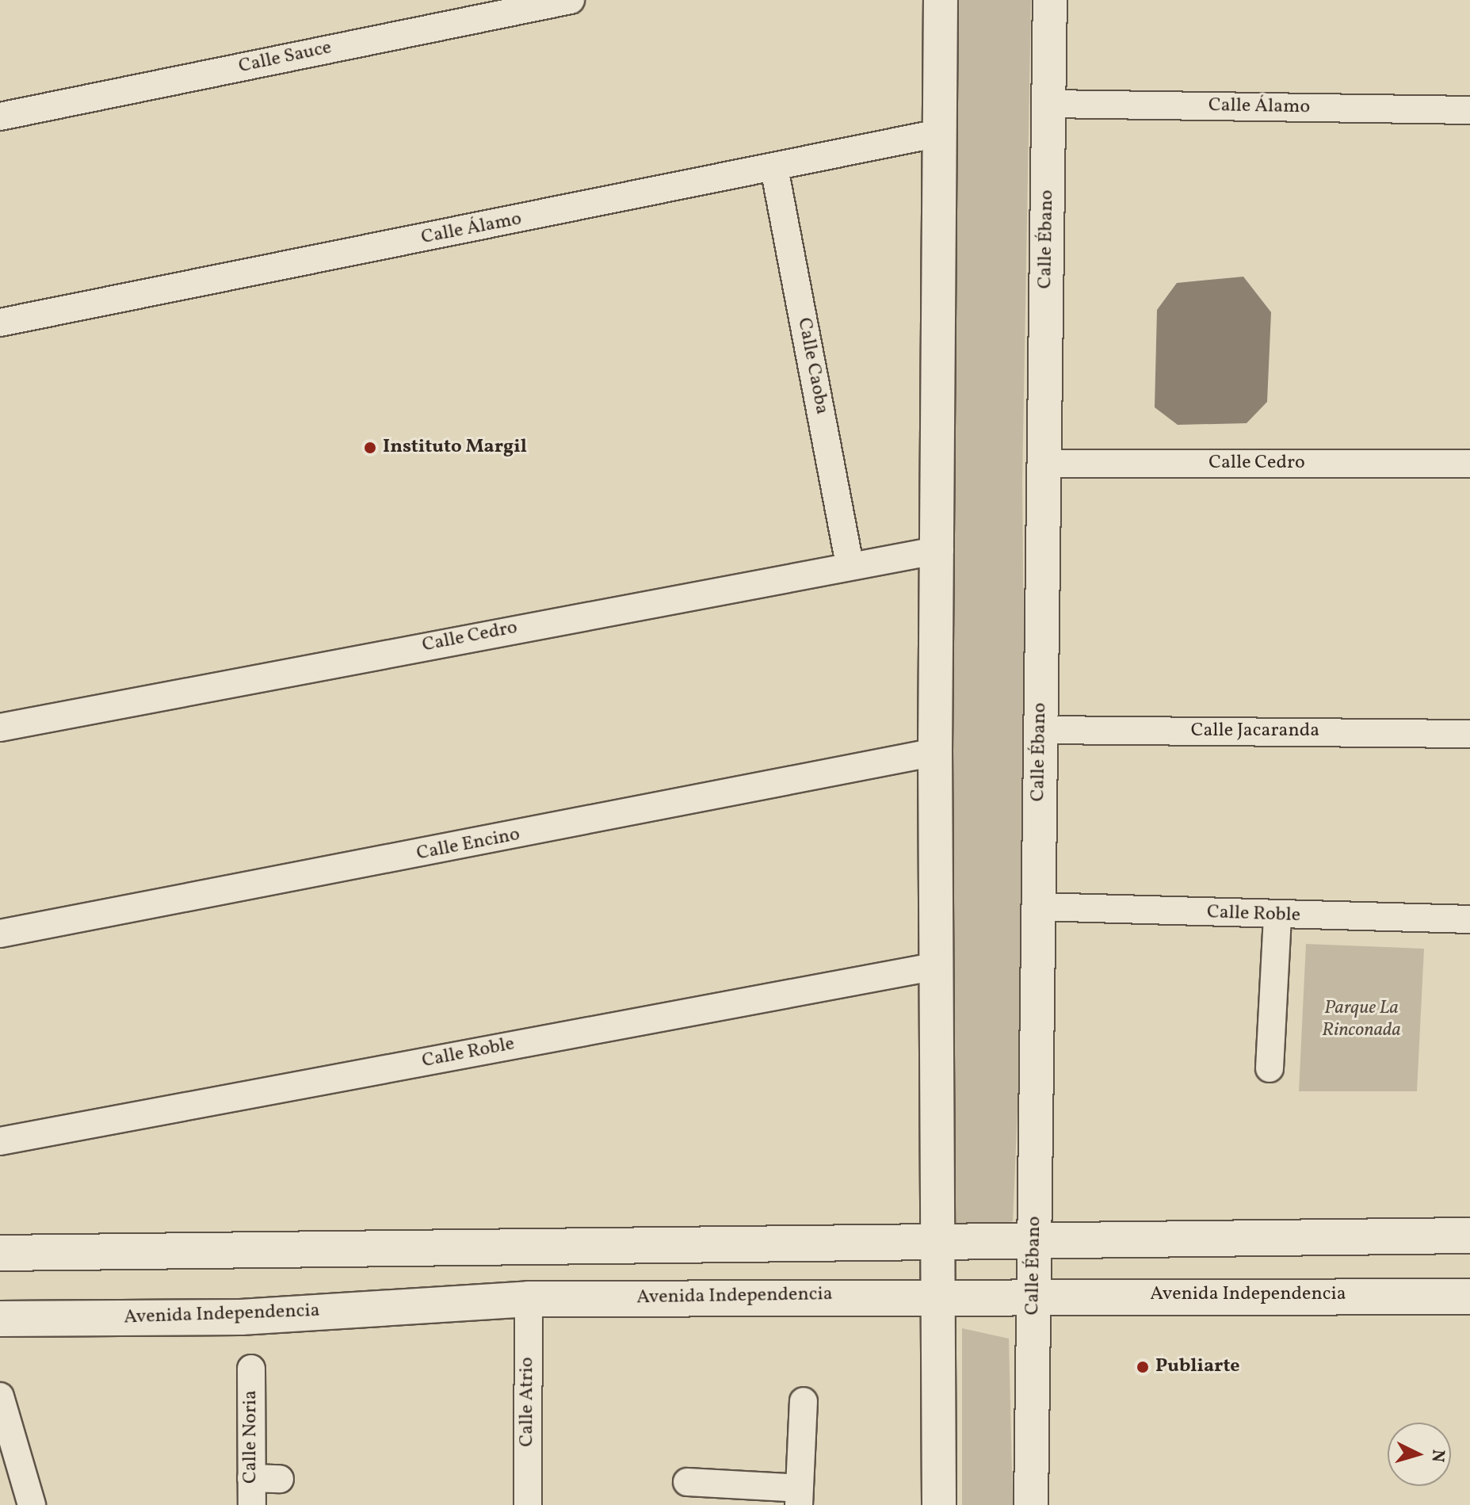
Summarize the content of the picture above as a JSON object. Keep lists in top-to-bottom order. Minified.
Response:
{"streets":{"main road":["Avenida Independencia"],"street":["Calle Sauce","Calle Álamo","Calle Ébano","Calle Caoba","Calle Cedro","Calle Jacaranda","Calle Encino","Calle Roble","Calle Atrio","Calle Noria"]},"crossings":[["Calle Álamo","Calle Ébano"],["Calle Álamo","Calle Caoba"],["Calle Ébano","Calle Cedro"],["Calle Ébano","Calle Jacaranda"],["Calle Ébano","Calle Roble"],["Calle Ébano","Avenida Independencia"],["Calle Caoba","Calle Cedro"],["Avenida Independencia","Calle Atrio"]],"parks":["Parque La Rinconada"],"places":["Instituto Margil","Publiarte"],"north":"right"}
